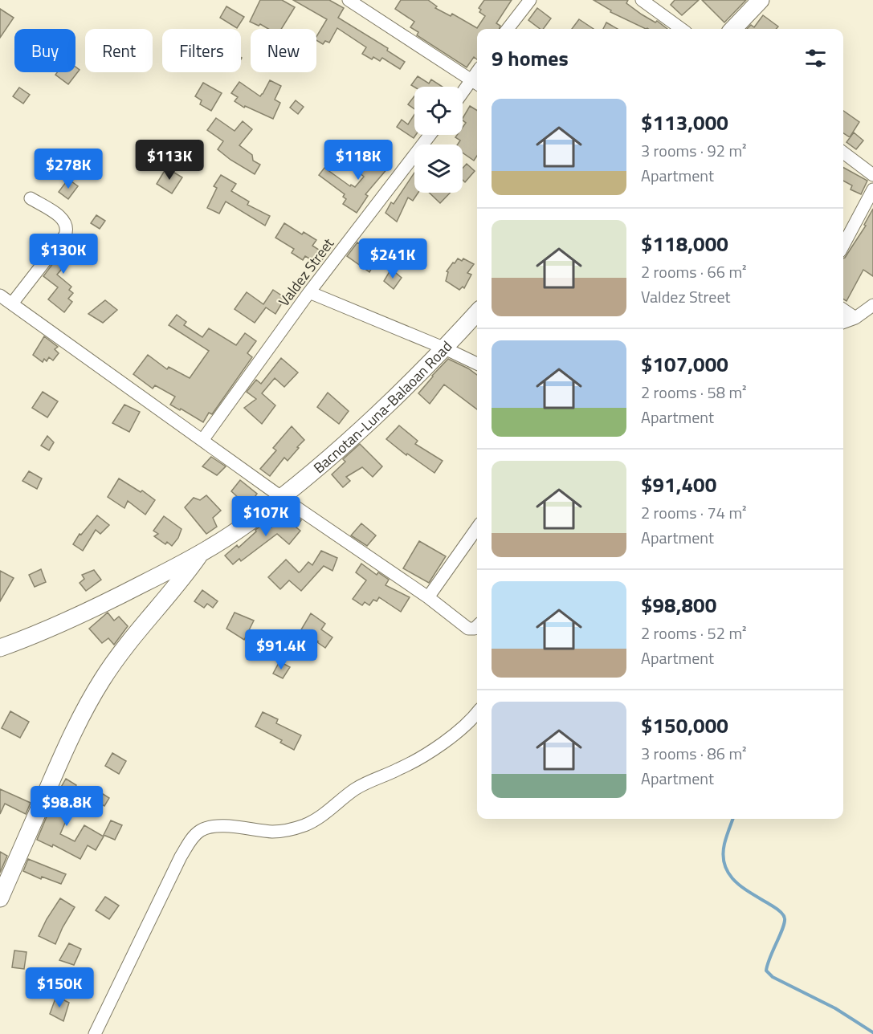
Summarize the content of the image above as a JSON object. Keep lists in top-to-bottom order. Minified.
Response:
{"streets":{"main road":["Bacnotan-Luna-Balaoan Road"],"street":["Valdez Street"]},"page":{"chip":["Buy","Rent","Filters","New"],"heading":"9 homes","list":[{"name":"$113,000","note":"3 rooms · 92 m² · Apartment"},{"name":"$118,000","note":"2 rooms · 66 m² · Valdez Street"},{"name":"$107,000","note":"2 rooms · 58 m² · Apartment"},{"name":"$91,400","note":"2 rooms · 74 m² · Apartment"},{"name":"$98,800","note":"2 rooms · 52 m² · Apartment"},{"name":"$150,000","note":"3 rooms · 86 m² · Apartment"}],"price":["$113K","$118K","$278K","$130K","$241K","$107K","$91.4K","$98.8K","$150K"]}}
